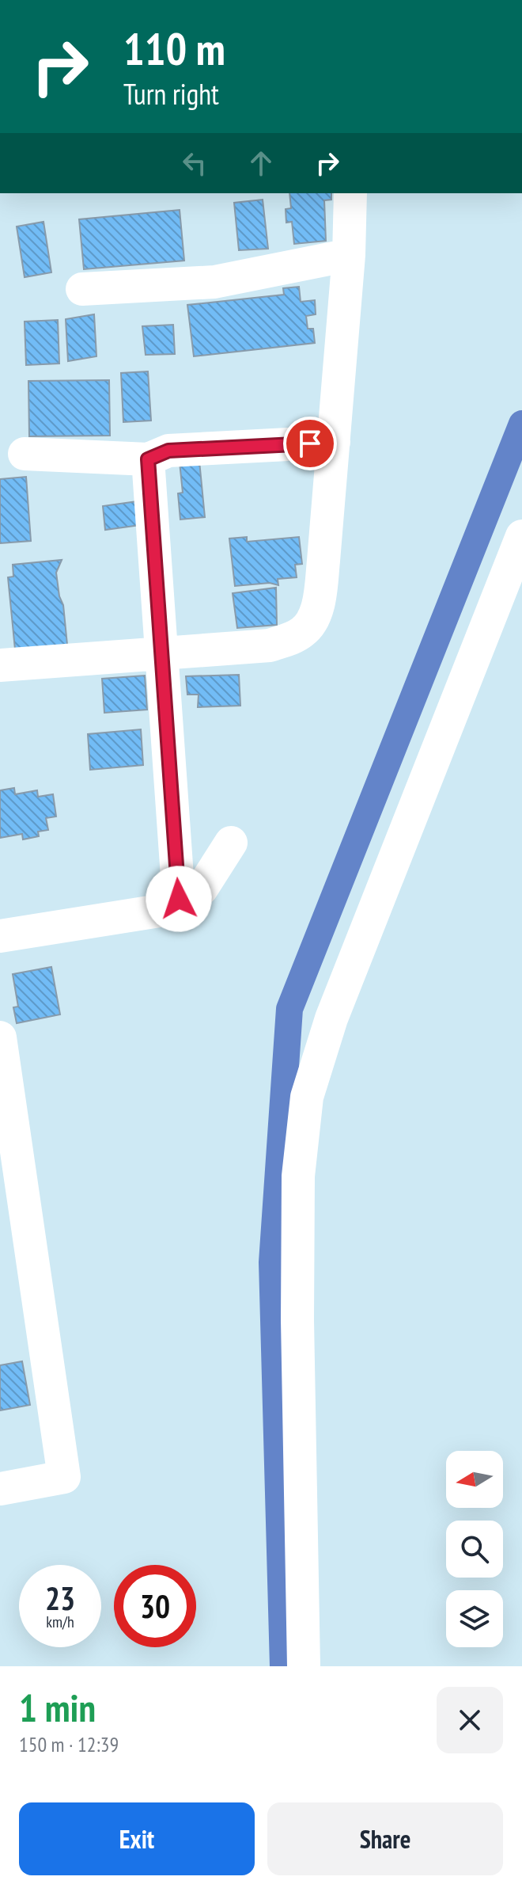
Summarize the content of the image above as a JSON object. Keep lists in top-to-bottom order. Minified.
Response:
{"north":"left","page":{"turn":["110 m","Turn right"],"speed":"23 km/h","limit":"30","heading":["1 min","150 m · 12:39"],"buttons":["Exit","Share"]}}
